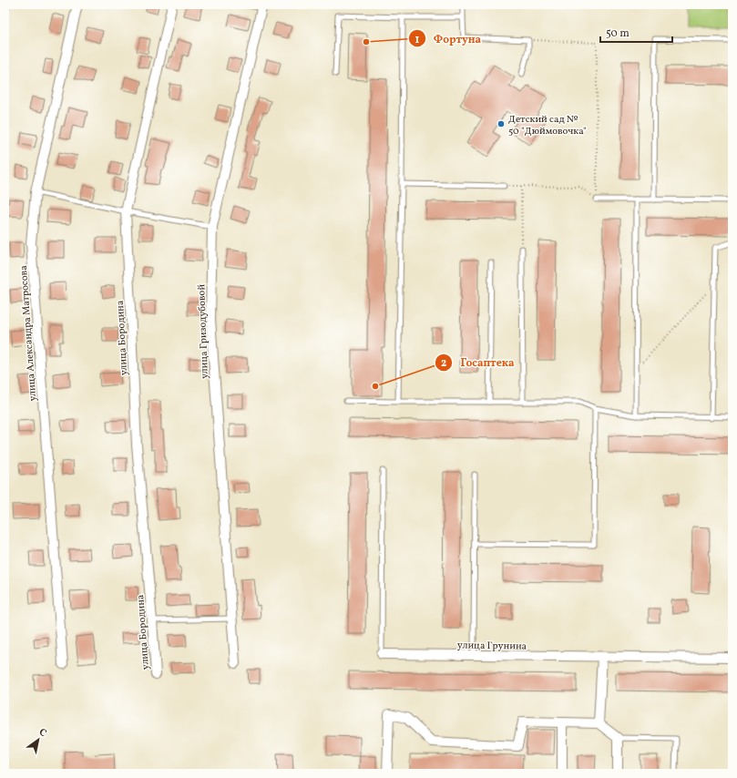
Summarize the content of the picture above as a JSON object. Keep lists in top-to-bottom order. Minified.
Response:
{"streets":{"street":["улица Гризодубовой","улица Александра Матросова","улица Бородина","улица Грунина"]},"places":["Фортуна","Детский сад № 50 \"Дюймовочка\"","Госаптека"],"scale_bar":"50 m","north":"top right"}
